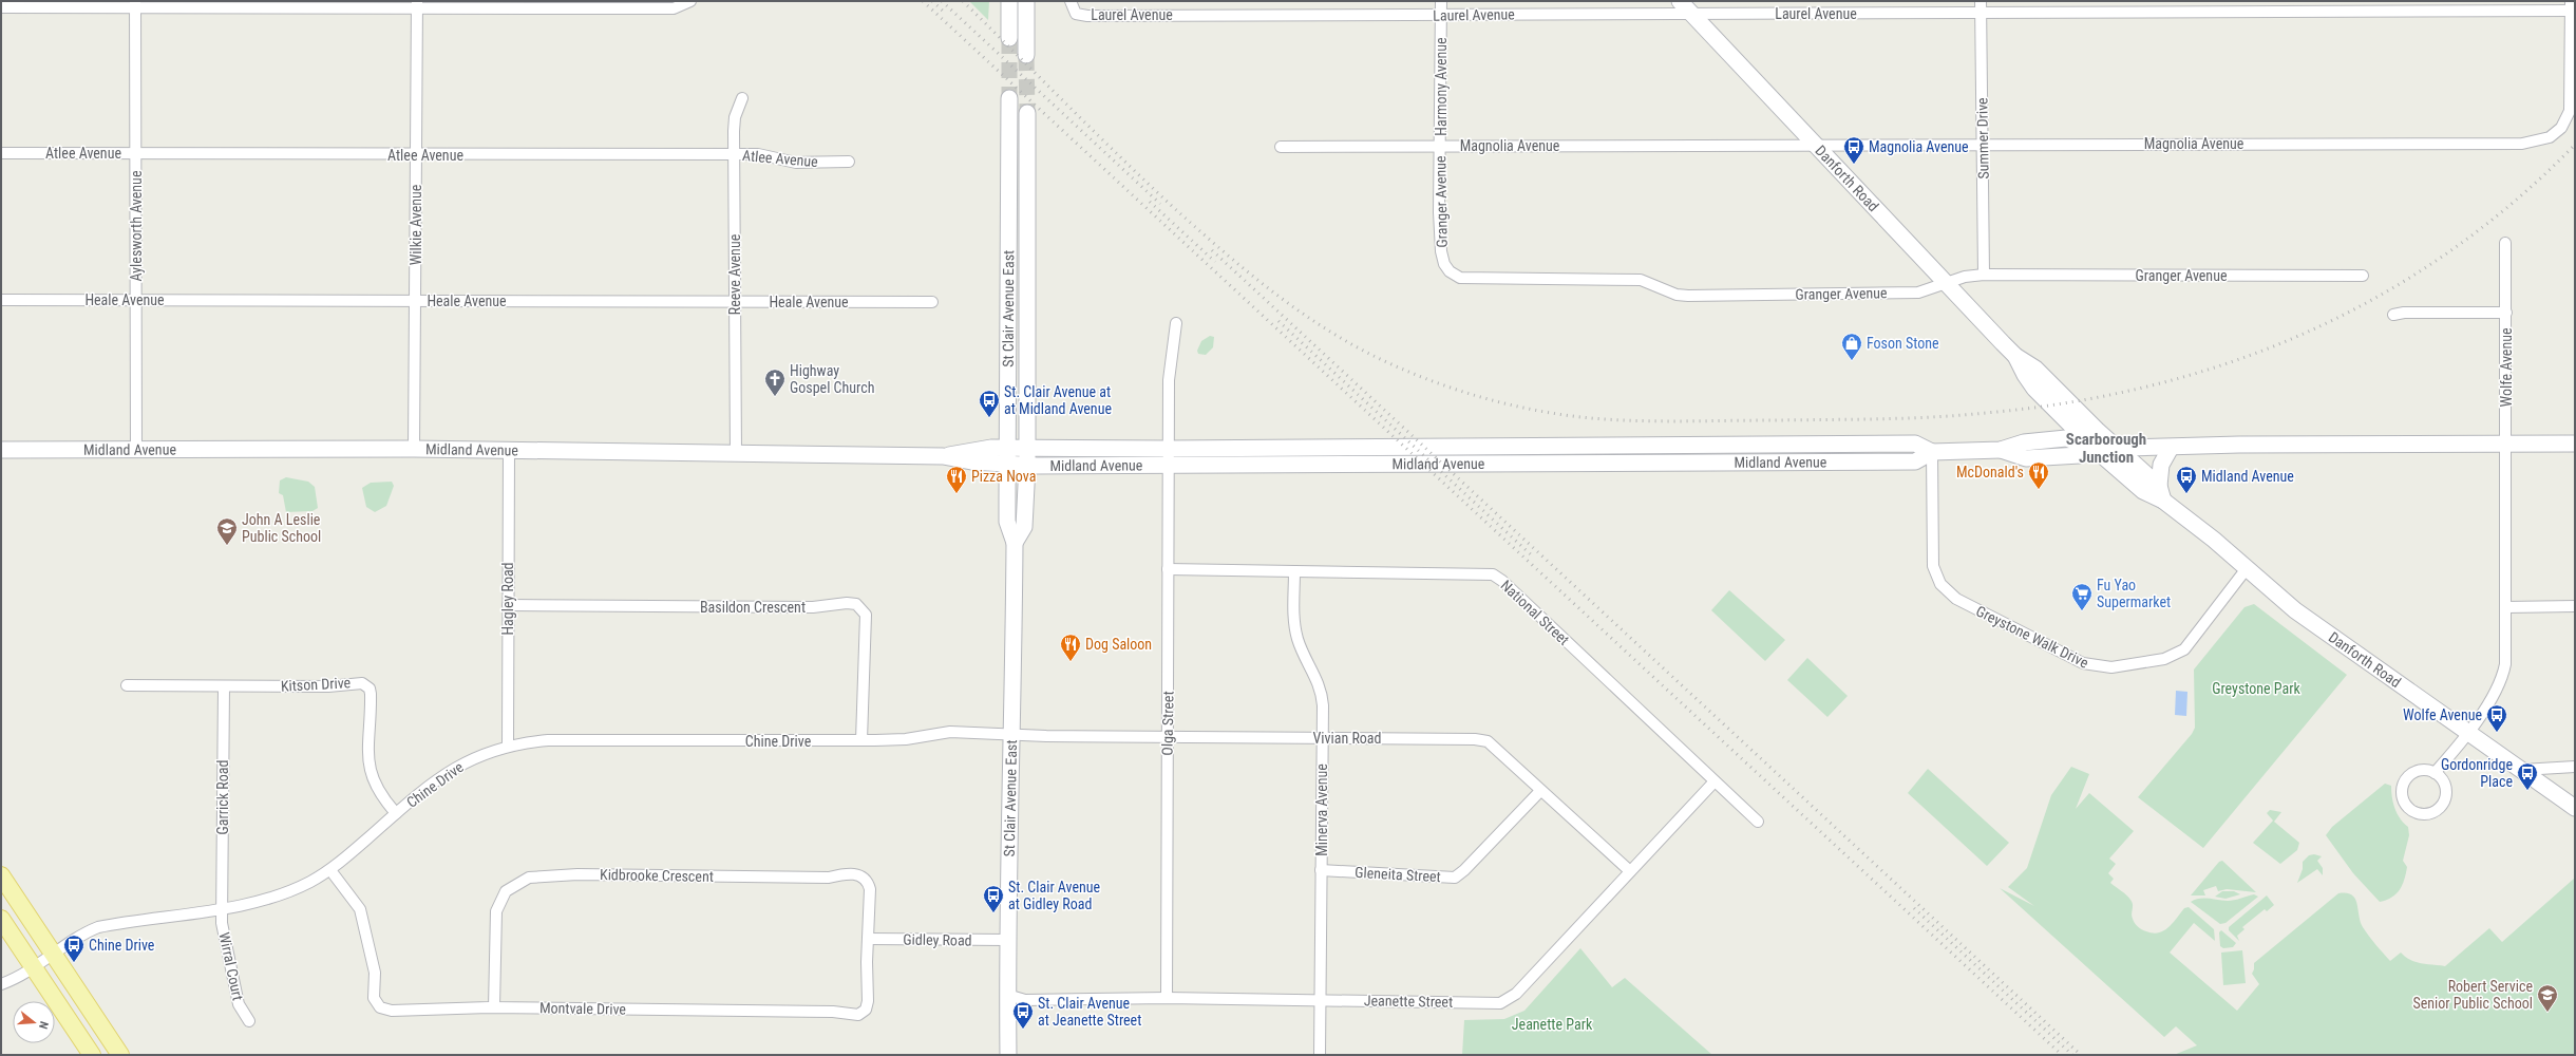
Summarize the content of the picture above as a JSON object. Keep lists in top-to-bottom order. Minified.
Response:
{"streets":{"main road":["Danforth Road","St Clair Avenue East","Midland Avenue"],"street":["Laurel Avenue","Harmony Avenue","Summer Drive","Magnolia Avenue","Atlee Avenue","Granger Avenue","Wilkie Avenue","Aylesworth Avenue","Reeve Avenue","Heale Avenue","Wolfe Avenue","Hagley Road","Basildon Crescent","National Street","Greystone Walk Drive","Kitson Drive","Olga Street","Vivian Road","Chine Drive","Garrick Road","Minerva Avenue","Gleneita Street","Kidbrooke Crescent","Gidley Road","Wirral Court","Jeanette Street","Montvale Drive"]},"crossings":[["Laurel Avenue","Harmony Avenue"],["Laurel Avenue","Summer Drive"],["Laurel Avenue","Magnolia Avenue"],["Laurel Avenue","Danforth Road"],["Harmony Avenue","Magnolia Avenue"],["Harmony Avenue","Granger Avenue"],["Summer Drive","Magnolia Avenue"],["Summer Drive","Granger Avenue"],["Magnolia Avenue","Danforth Road"],["Magnolia Avenue","Granger Avenue"],["Atlee Avenue","Wilkie Avenue"],["Atlee Avenue","Aylesworth Avenue"],["Atlee Avenue","Reeve Avenue"],["Danforth Road","Granger Avenue"],["Danforth Road","Wolfe Avenue"],["Danforth Road","Midland Avenue"],["Danforth Road","Greystone Walk Drive"],["Wilkie Avenue","Heale Avenue"],["Wilkie Avenue","Midland Avenue"],["Aylesworth Avenue","Heale Avenue"],["Aylesworth Avenue","Midland Avenue"],["Reeve Avenue","Heale Avenue"],["Reeve Avenue","Midland Avenue"],["St Clair Avenue East","Midland Avenue"],["St Clair Avenue East","Vivian Road"],["St Clair Avenue East","Chine Drive"],["St Clair Avenue East","Gidley Road"],["St Clair Avenue East","Jeanette Street"],["Wolfe Avenue","Midland Avenue"],["Midland Avenue","Hagley Road"],["Midland Avenue","Greystone Walk Drive"],["Midland Avenue","Olga Street"],["Hagley Road","Basildon Crescent"],["Hagley Road","Chine Drive"],["Basildon Crescent","Chine Drive"],["National Street","Olga Street"],["National Street","Minerva Avenue"],["National Street","Jeanette Street"],["Kitson Drive","Chine Drive"],["Kitson Drive","Garrick Road"],["Olga Street","Vivian Road"],["Olga Street","Jeanette Street"],["Vivian Road","Chine Drive"],["Vivian Road","Minerva Avenue"],["Vivian Road","Gleneita Street"],["Vivian Road","Jeanette Street"],["Chine Drive","Garrick Road"],["Chine Drive","Wirral Court"],["Chine Drive","Montvale Drive"],["Garrick Road","Wirral Court"],["Minerva Avenue","Gleneita Street"],["Minerva Avenue","Jeanette Street"],["Kidbrooke Crescent","Gidley Road"],["Kidbrooke Crescent","Montvale Drive"],["Gidley Road","Montvale Drive"]],"districts":["Scarborough Junction"],"parks":["Greystone Park","Jeanette Park"],"places":{"bus stop":["Magnolia Avenue","St. Clair Avenue at at Midland Avenue","Midland Avenue","Wolfe Avenue","Gordonridge Place","St. Clair Avenue at Gidley Road","Chine Drive","St. Clair Avenue at Jeanette Street"],"shop":["Foson Stone"],"church":["Highway Gospel Church"],"restaurant":["McDonald's","Pizza Nova","Dog Saloon"],"school or university":["John A Leslie Public School","Robert Service Senior Public School"],"supermarket":["Fu Yao Supermarket"]},"north":"right"}
